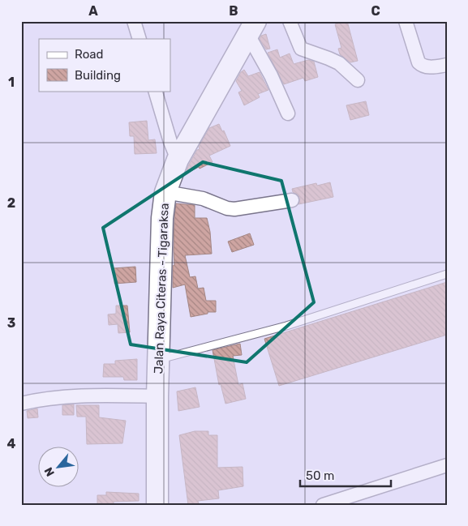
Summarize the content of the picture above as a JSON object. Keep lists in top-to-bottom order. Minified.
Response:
{"streets":{"main road":["Jalan Raya Citeras - Tigaraksa"]},"legend":["Road","Building"],"scale_bar":"50 m","north":"bottom left","grid":{"columns":["A","B","C"],"rows":["1","2","3","4"]}}
